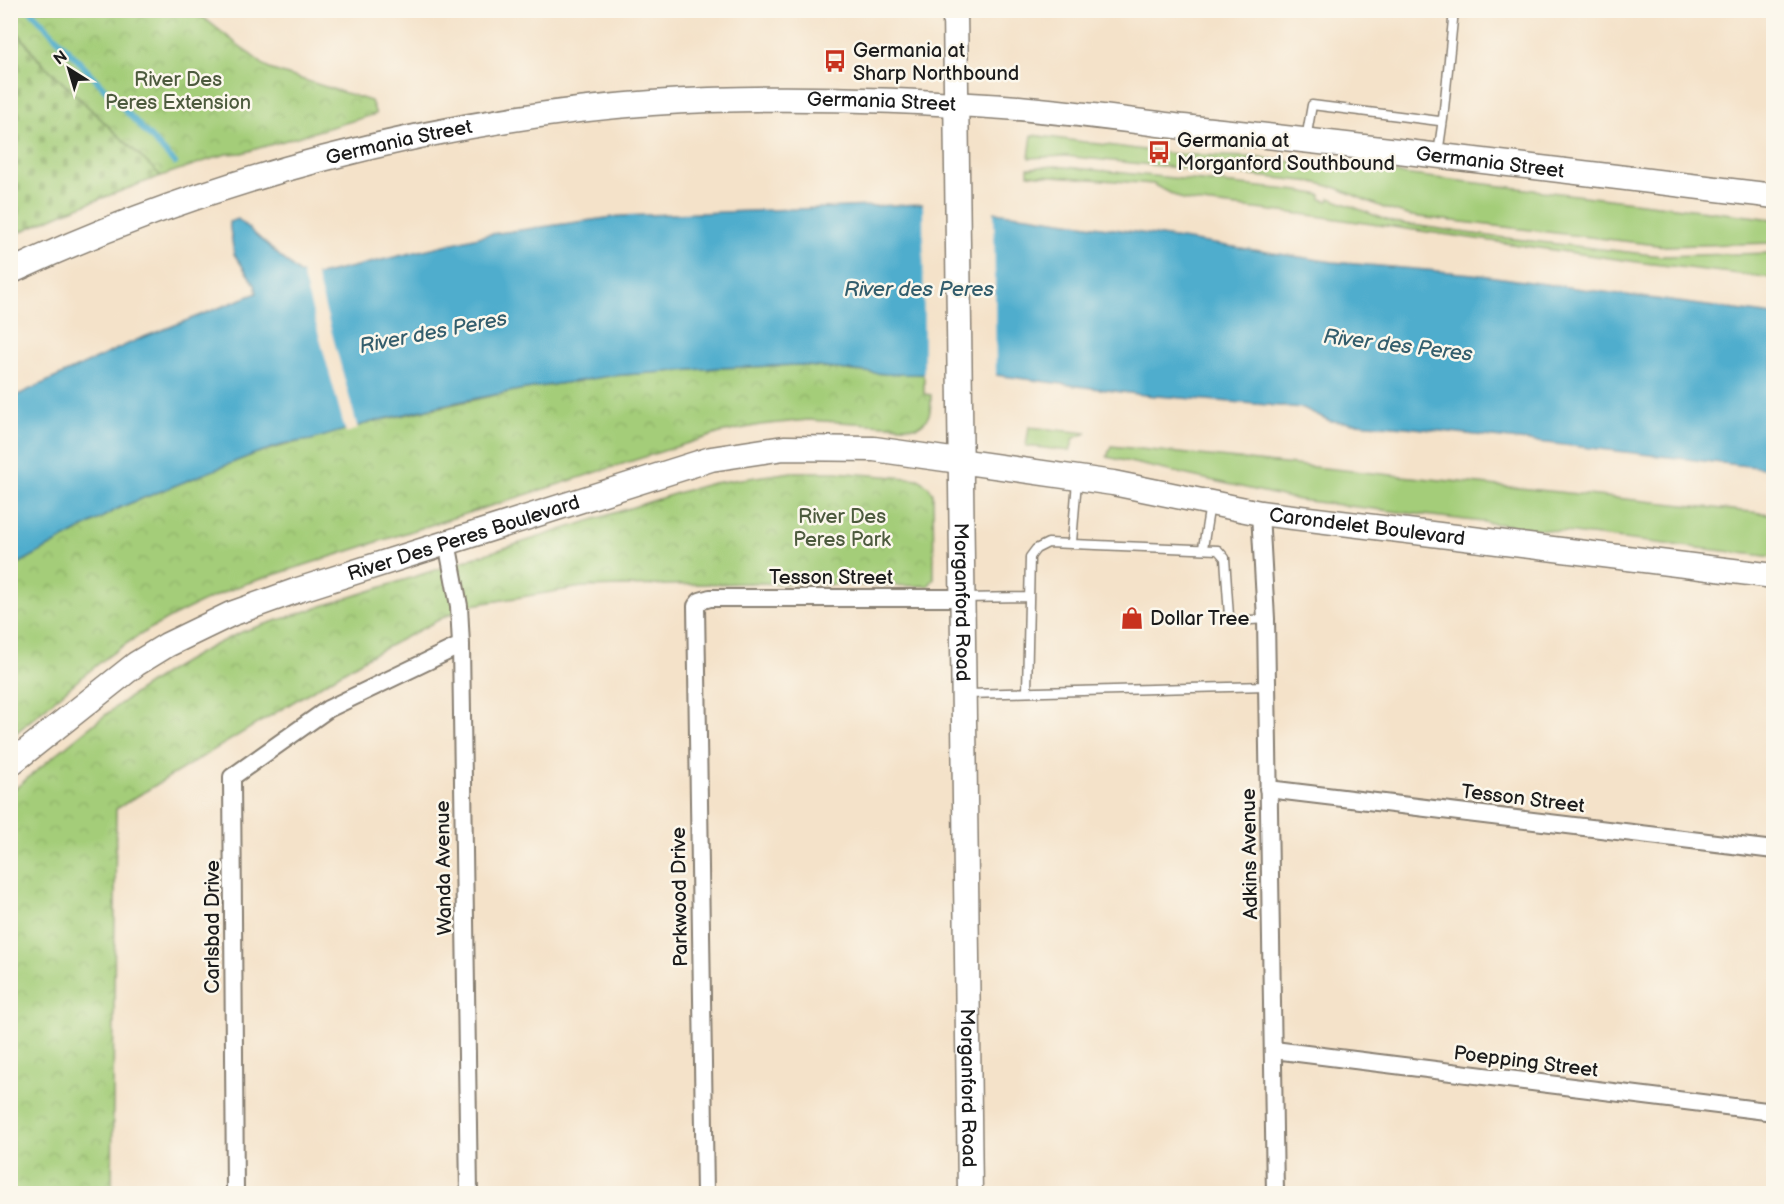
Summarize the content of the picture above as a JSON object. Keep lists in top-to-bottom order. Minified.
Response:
{"streets":{"main road":["Germania Street","Carondelet Boulevard","River Des Peres Boulevard","Morganford Road"],"street":["Tesson Street","Adkins Avenue","Wanda Avenue","Parkwood Drive","Carlsbad Drive","Poepping Street"]},"crossings":[["Germania Street","Morganford Road"],["Carondelet Boulevard","River Des Peres Boulevard"],["Carondelet Boulevard","Morganford Road"],["Carondelet Boulevard","Adkins Avenue"],["River Des Peres Boulevard","Morganford Road"],["River Des Peres Boulevard","Wanda Avenue"],["Tesson Street","Morganford Road"],["Tesson Street","Adkins Avenue"],["Tesson Street","Parkwood Drive"],["Adkins Avenue","Poepping Street"],["Wanda Avenue","Carlsbad Drive"]],"water":["River des Peres"],"parks":["River Des Peres Extension","River Des Peres Park"],"places":{"bus stop":["Germania at Sharp Northbound","Germania at Morganford Southbound"],"shop":["Dollar Tree"]},"north":"top left"}
